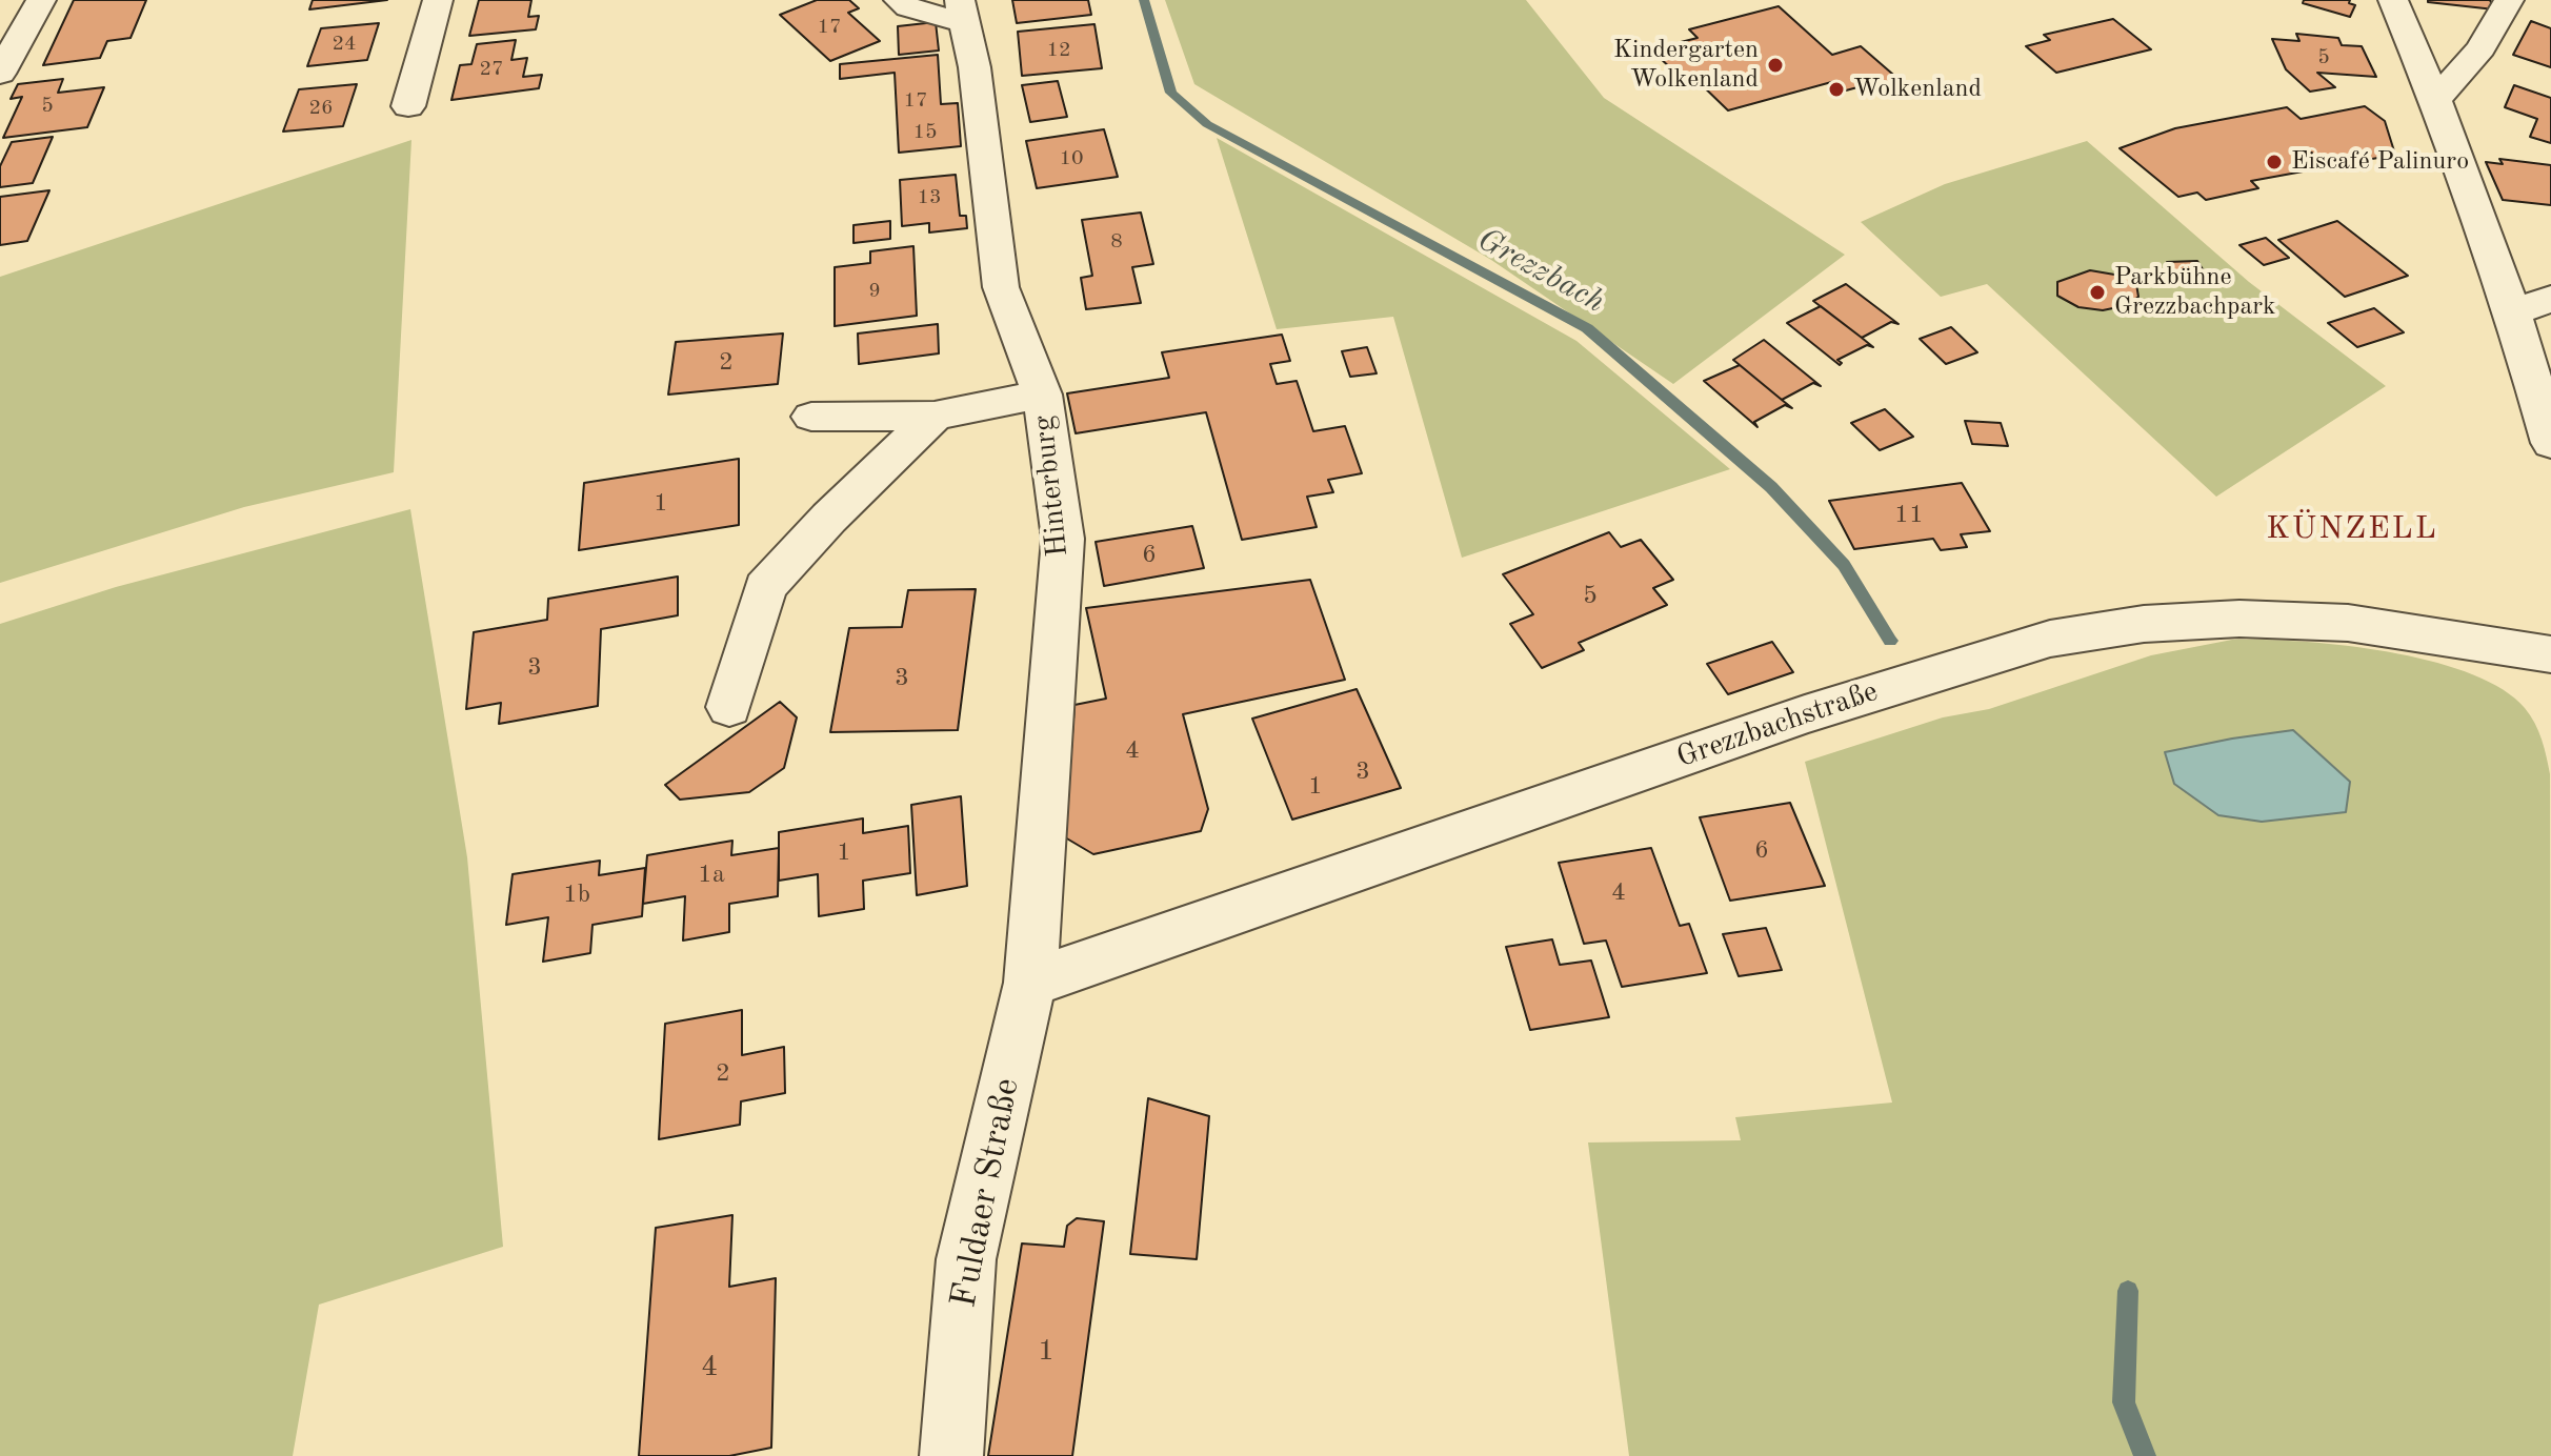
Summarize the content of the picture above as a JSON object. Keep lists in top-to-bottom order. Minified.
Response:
{"streets":{"street":["Hinterburg","Grezzbachstraße","Fuldaer Straße"]},"crossings":[["Hinterburg","Grezzbachstraße"],["Hinterburg","Fuldaer Straße"],["Grezzbachstraße","Fuldaer Straße"]],"districts":["KÜNZELL"],"water":["Grezzbach"],"places":["Kindergarten Wolkenland","Wolkenland","Eiscafé Palinuro","Parkbühne Grezzbachpark"],"house_numbers":["17","24","12","5","27","17","5","26","15","10","13","8","9","2","1","11","6","5","3","3","4","3","1","6","1","1a","4","1b","2","1","4"]}
